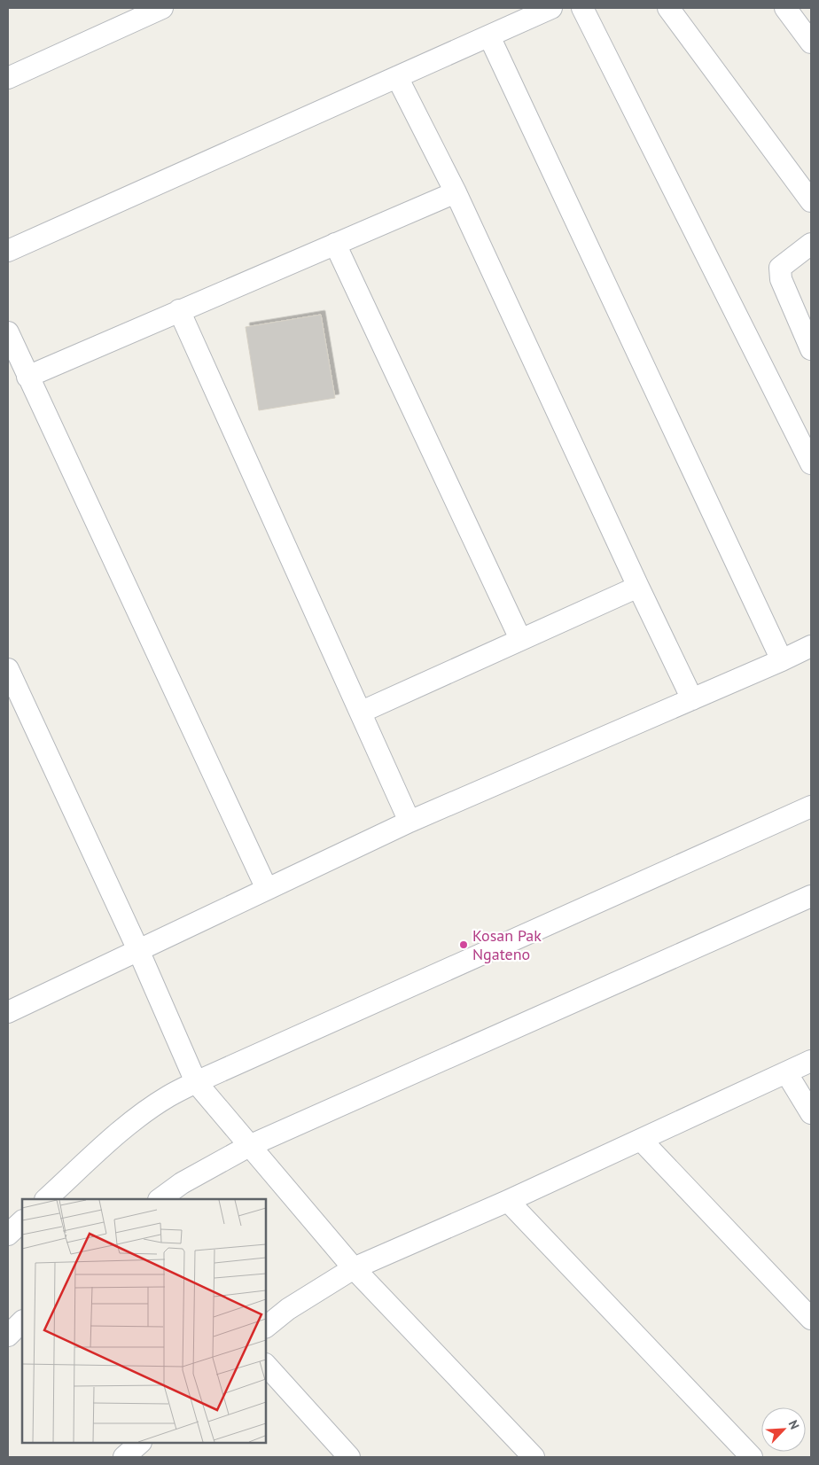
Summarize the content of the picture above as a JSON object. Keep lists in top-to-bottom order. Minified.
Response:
{"places":["Kosan Pak Ngateno"],"north":"top right"}
